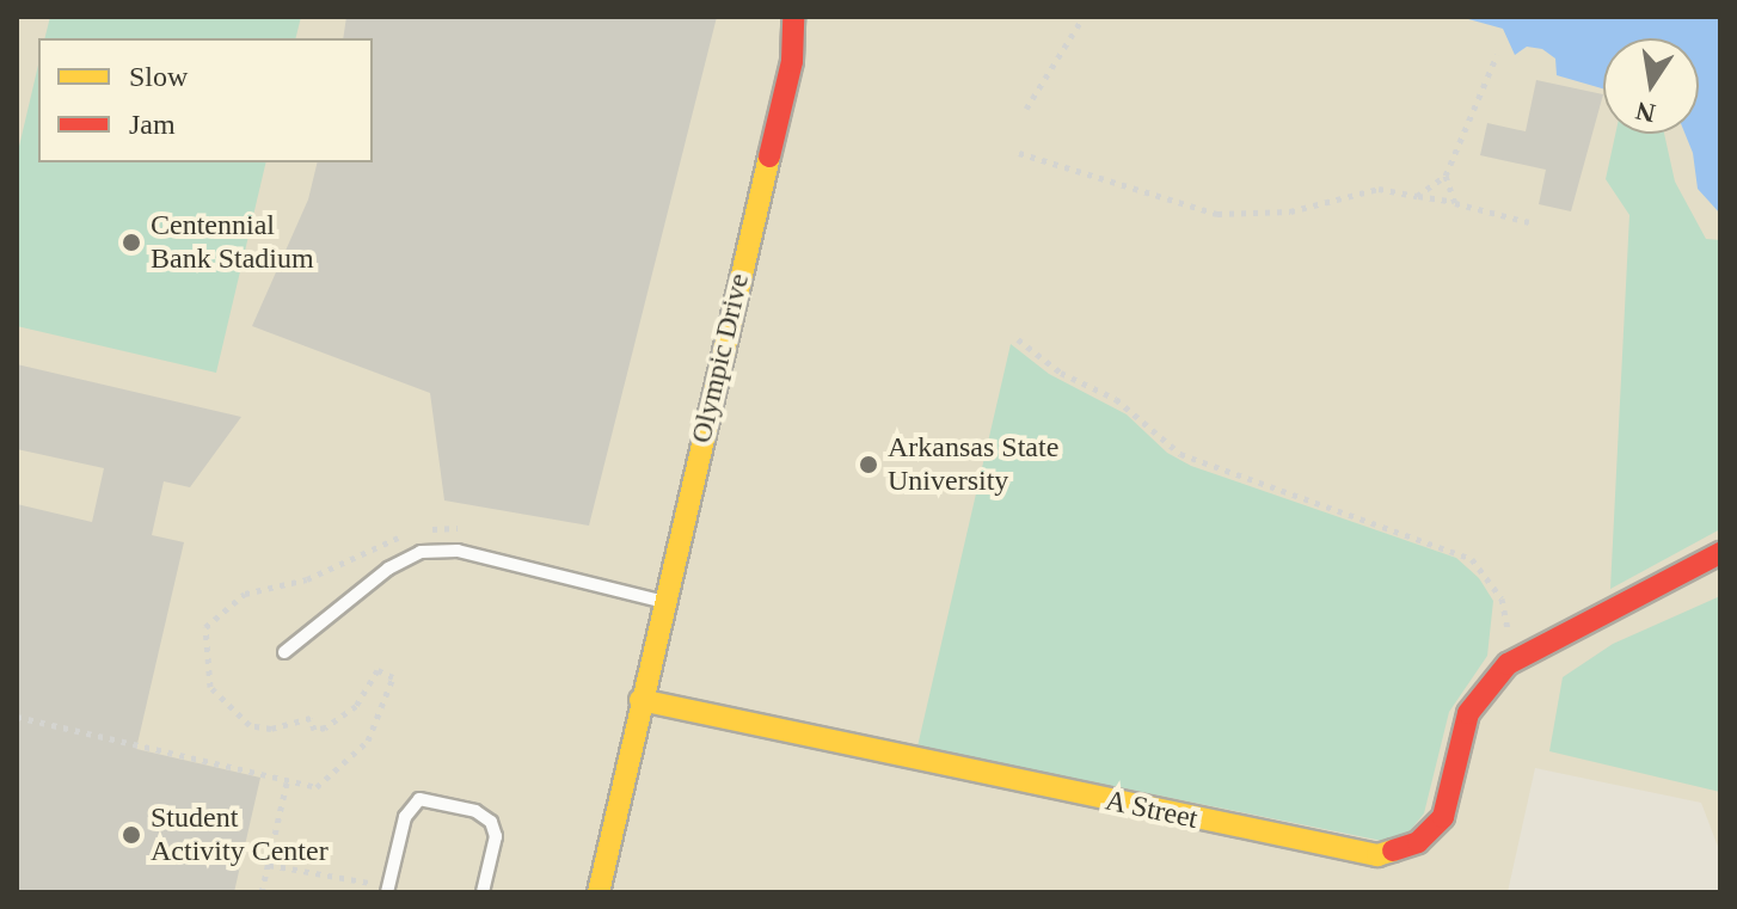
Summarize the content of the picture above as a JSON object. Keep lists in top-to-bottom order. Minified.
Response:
{"streets":{"street":["Olympic Drive","A Street"]},"crossings":[["Olympic Drive","A Street"]],"places":["Centennial Bank Stadium","Arkansas State University","Student Activity Center"],"legend":["Slow","Jam"],"north":"bottom"}
